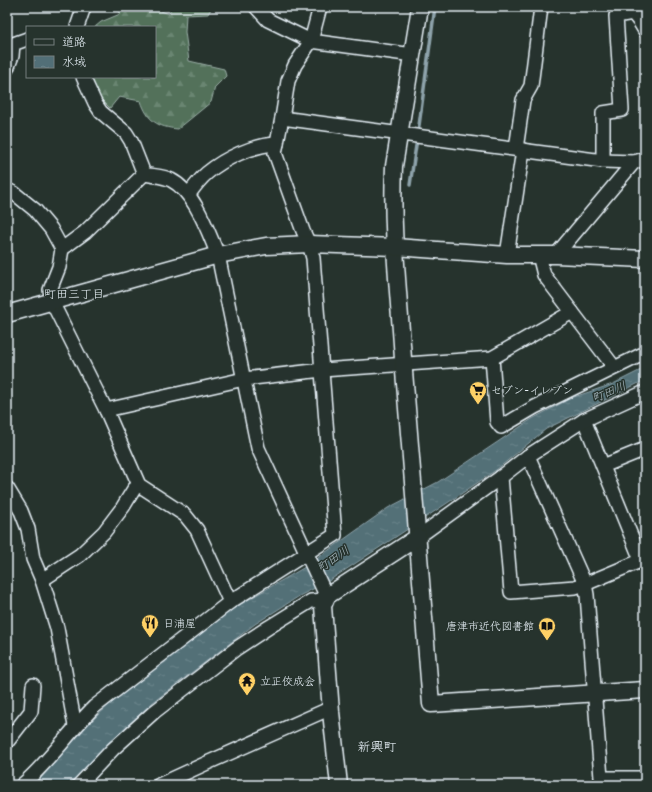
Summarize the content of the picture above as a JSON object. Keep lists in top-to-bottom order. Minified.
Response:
{"districts":["町田三丁目","新興町"],"water":["町田川"],"places":{"supermarket":["セブン-イレブン"],"restaurant":["日浦屋"],"library":["唐津市近代図書館"],"temple":["立正佼成会"]},"legend":["道路","水域"]}
